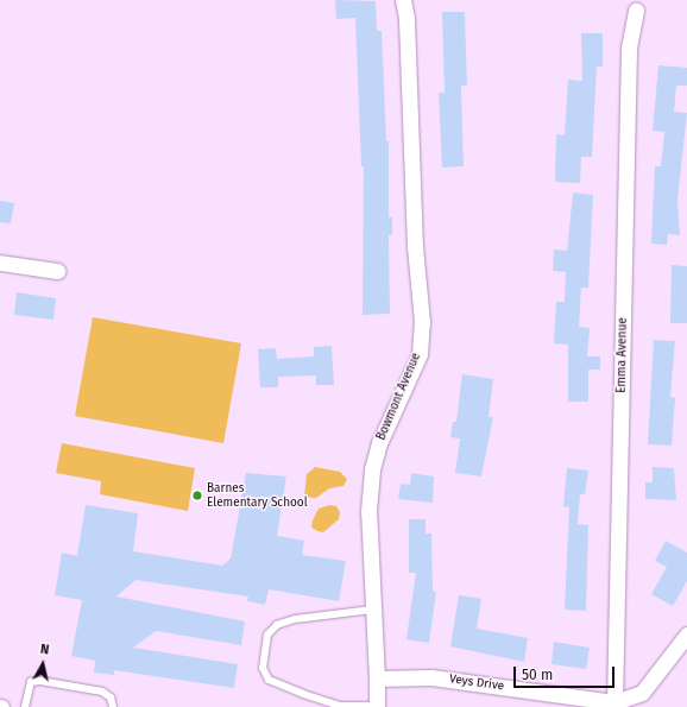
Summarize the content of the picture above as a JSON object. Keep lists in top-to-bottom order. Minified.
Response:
{"streets":{"street":["Emma Avenue","Bowmont Avenue","Veys Drive"]},"crossings":[["Emma Avenue","Veys Drive"],["Bowmont Avenue","Veys Drive"]],"places":["Barnes Elementary School"],"scale_bar":"50 m","north":"top"}
